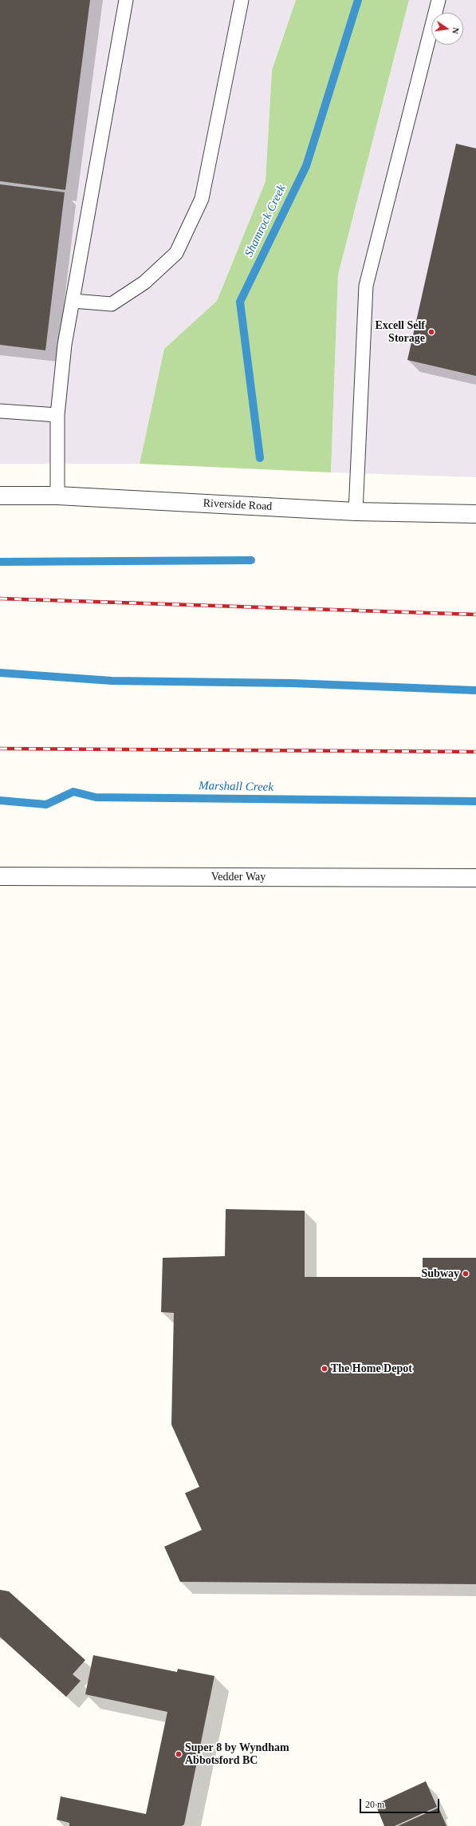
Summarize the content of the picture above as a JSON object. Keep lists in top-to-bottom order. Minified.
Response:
{"streets":{"street":["Riverside Road","Vedder Way"]},"water":["Shamrock Creek","Marshall Creek"],"places":["Excell Self Storage","Subway","The Home Depot","Super 8 by Wyndham Abbotsford BC"],"scale_bar":"20 m","north":"right"}
